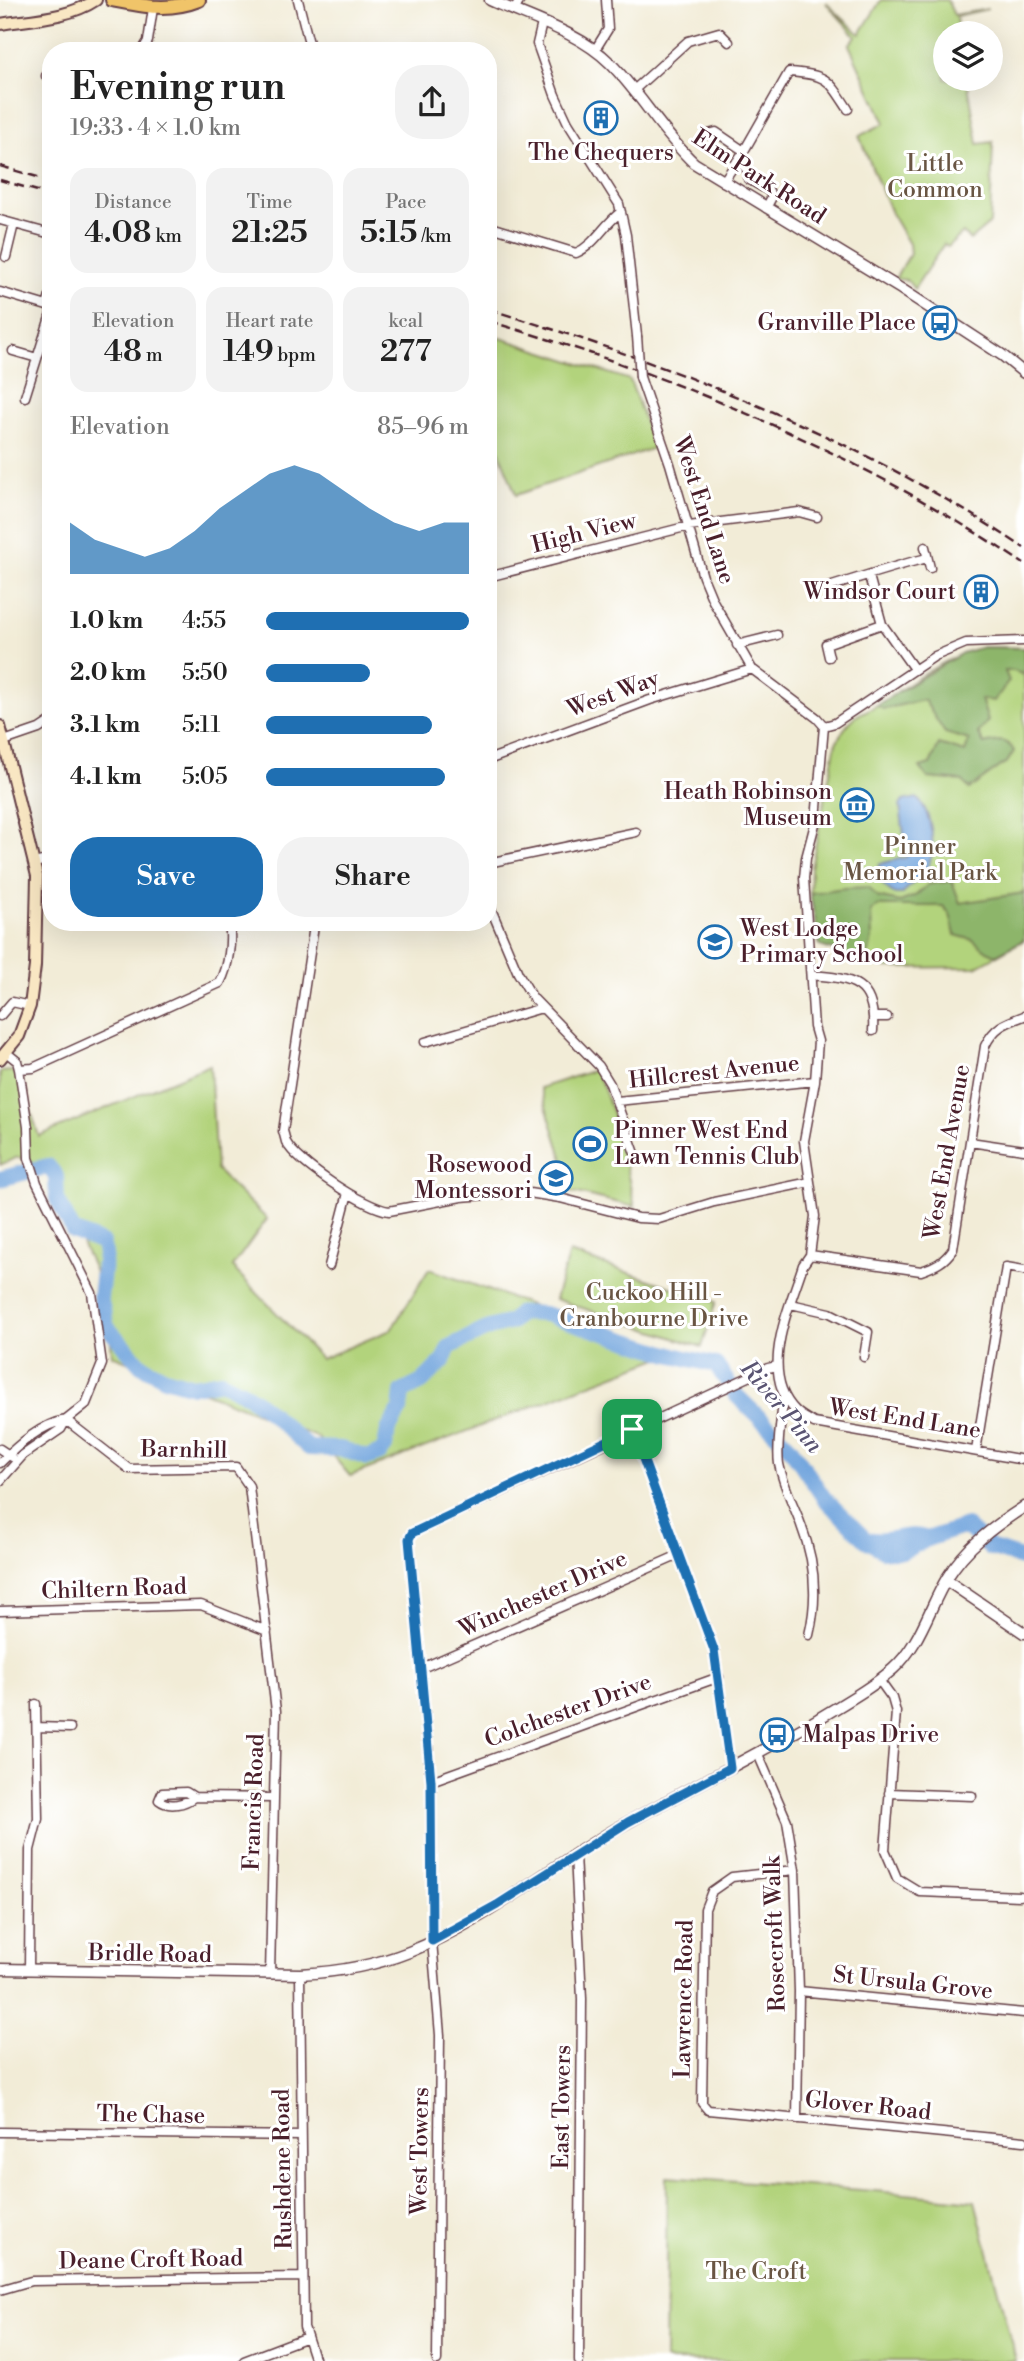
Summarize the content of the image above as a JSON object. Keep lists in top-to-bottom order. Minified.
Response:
{"streets":{"street":["Elm Park Road","West End Lane","High View","West Way","Hillcrest Avenue","West End Avenue","Barnhill","Chiltern Road","Winchester Drive","Colchester Drive","Francis Road","Rosecroft Walk","Bridle Road","St Ursula Grove","Lawrence Road","Glover Road","East Towers","The Chase","West Towers","Rushdene Road","Deane Croft Road"]},"crossings":[["Elm Park Road","West End Lane"],["West End Lane","High View"],["West End Lane","West Way"],["Barnhill","Chiltern Road"],["Barnhill","Francis Road"],["Chiltern Road","Francis Road"],["Winchester Drive","West Towers"],["Colchester Drive","West Towers"],["Francis Road","Bridle Road"],["Rosecroft Walk","Bridle Road"],["Rosecroft Walk","St Ursula Grove"],["Rosecroft Walk","Lawrence Road"],["Rosecroft Walk","Glover Road"],["Bridle Road","East Towers"],["Bridle Road","West Towers"],["Bridle Road","Rushdene Road"],["Lawrence Road","Glover Road"],["The Chase","Rushdene Road"],["Rushdene Road","Deane Croft Road"]],"water":["River Pinn"],"parks":["Little Common","Pinner Memorial Park","Cuckoo Hill - Cranbourne Drive","The Croft"],"places":{"building":["The Chequers","Windsor Court"],"bus stop":["Granville Place","Malpas Drive"],"museum":["Heath Robinson Museum"],"school or university":["West Lodge Primary School","Rosewood Montessori"],"sports":["Pinner West End Lawn Tennis Club"]},"page":{"heading":["Evening run","19:33 · 4 × 1.0 km"],"stats":[["Distance","4.08 km"],["Time","21:25"],["Pace","5:15 /km"],["Elevation","48 m"],["Heart rate","149 bpm"],["kcal","277"]],"chart":["Elevation","85–96 m"],"list":[{"name":"1.0 km","note":"4:55"},{"name":"2.0 km","note":"5:50"},{"name":"3.1 km","note":"5:11"},{"name":"4.1 km","note":"5:05"}],"buttons":["Save","Share"]}}
